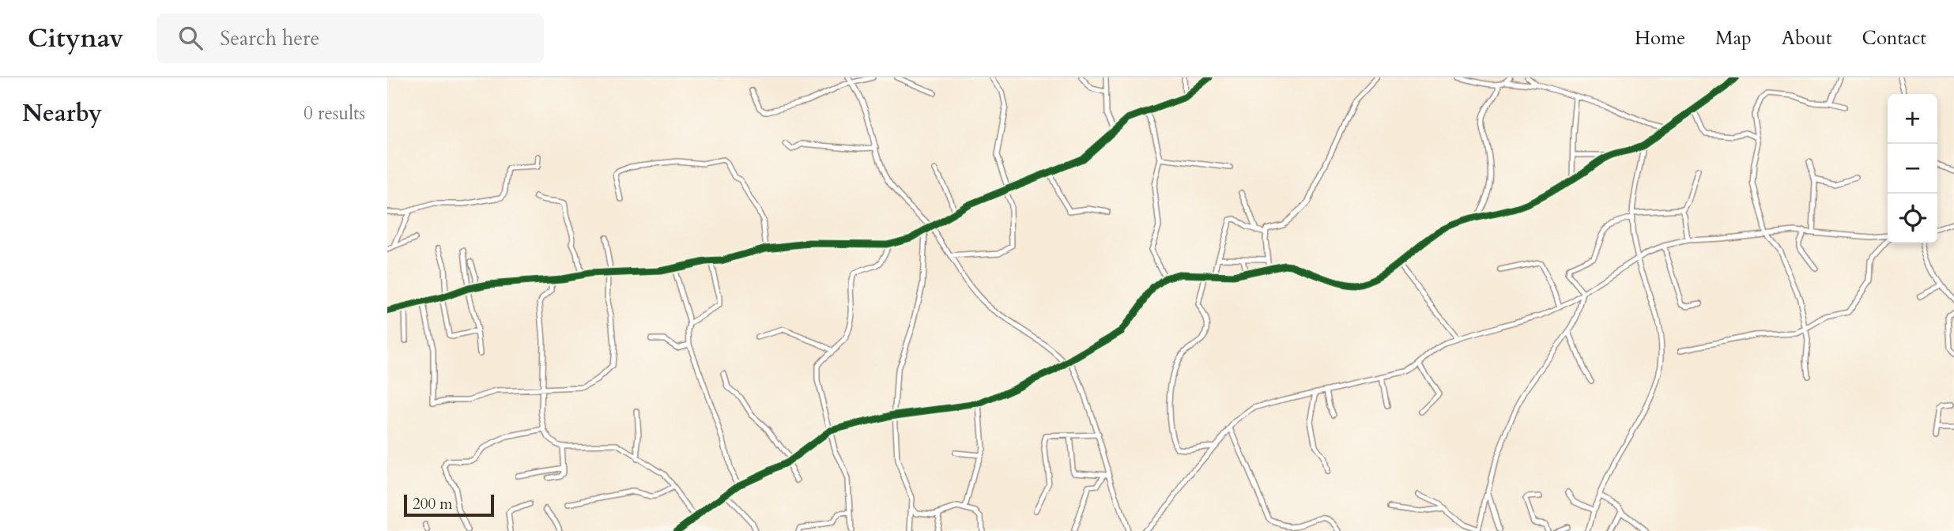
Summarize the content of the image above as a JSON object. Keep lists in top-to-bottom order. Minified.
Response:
{"scale_bar":"200 m","page":{"header":"Citynav","search":"Search here","nav":["Home","Map","About","Contact"],"heading":["Nearby","0 results"],"map_buttons":["+","−"],"scale":"200 m"}}
